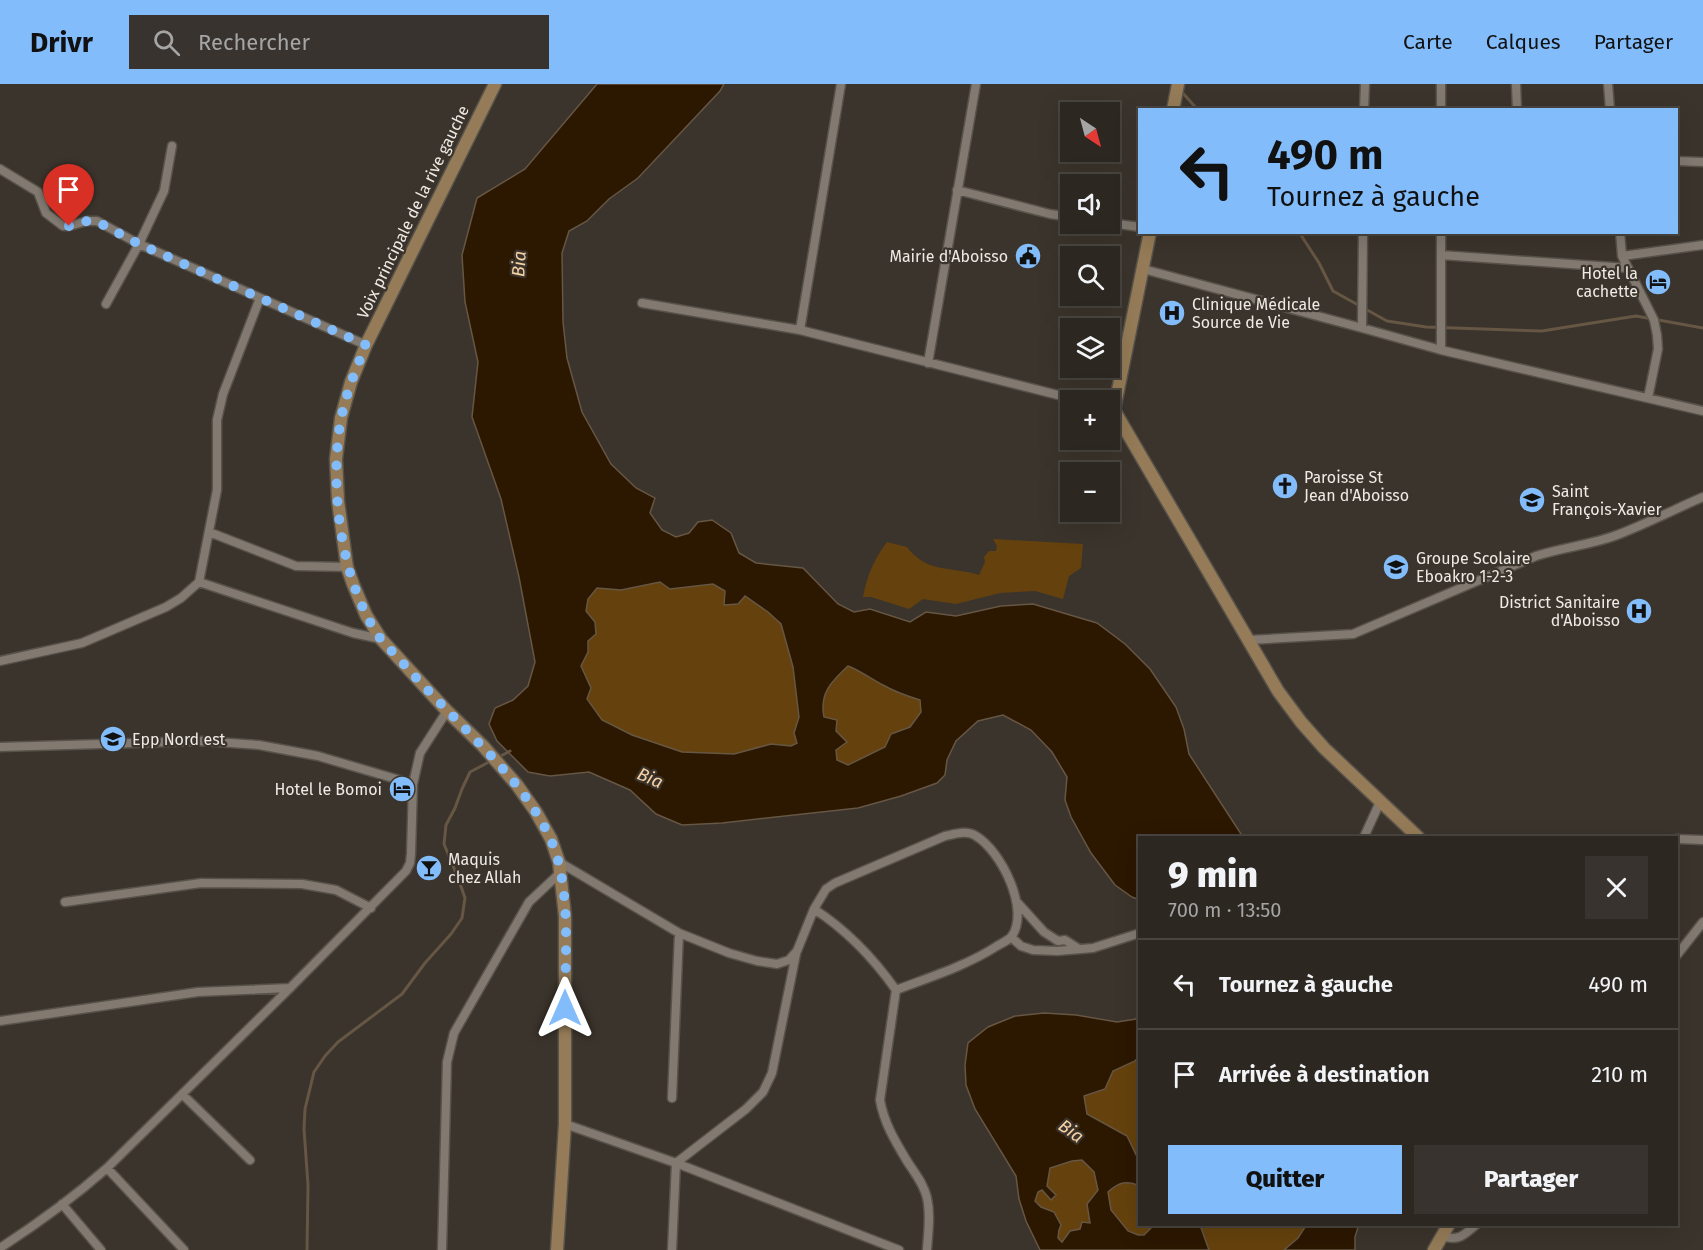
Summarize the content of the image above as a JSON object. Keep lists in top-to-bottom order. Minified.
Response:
{"streets":{"street":["Voix principale de la rive gauche"]},"water":["Bia"],"places":{"public building":["Mairie d'Aboisso"],"hotel":["Hotel la cachette","Hotel le Bomoi"],"hospital":["Clinique Médicale Source de Vie","District Sanitaire d'Aboisso"],"church":["Paroisse St Jean d'Aboisso"],"school or university":["Saint François-Xavier","Groupe Scolaire Eboakro 1-2-3","Epp Nord est"],"bar":["Maquis chez Allah"]},"north":"bottom right","page":{"header":"Drivr","search":"Rechercher","nav":["Carte","Calques","Partager"],"map_buttons":["+","−"],"turn":["490 m","Tournez à gauche"],"heading":["9 min","700 m · 13:50"],"list":[{"name":"Tournez à gauche","value":"490 m"},{"name":"Arrivée à destination","value":"210 m"}],"buttons":["Quitter","Partager"]}}
